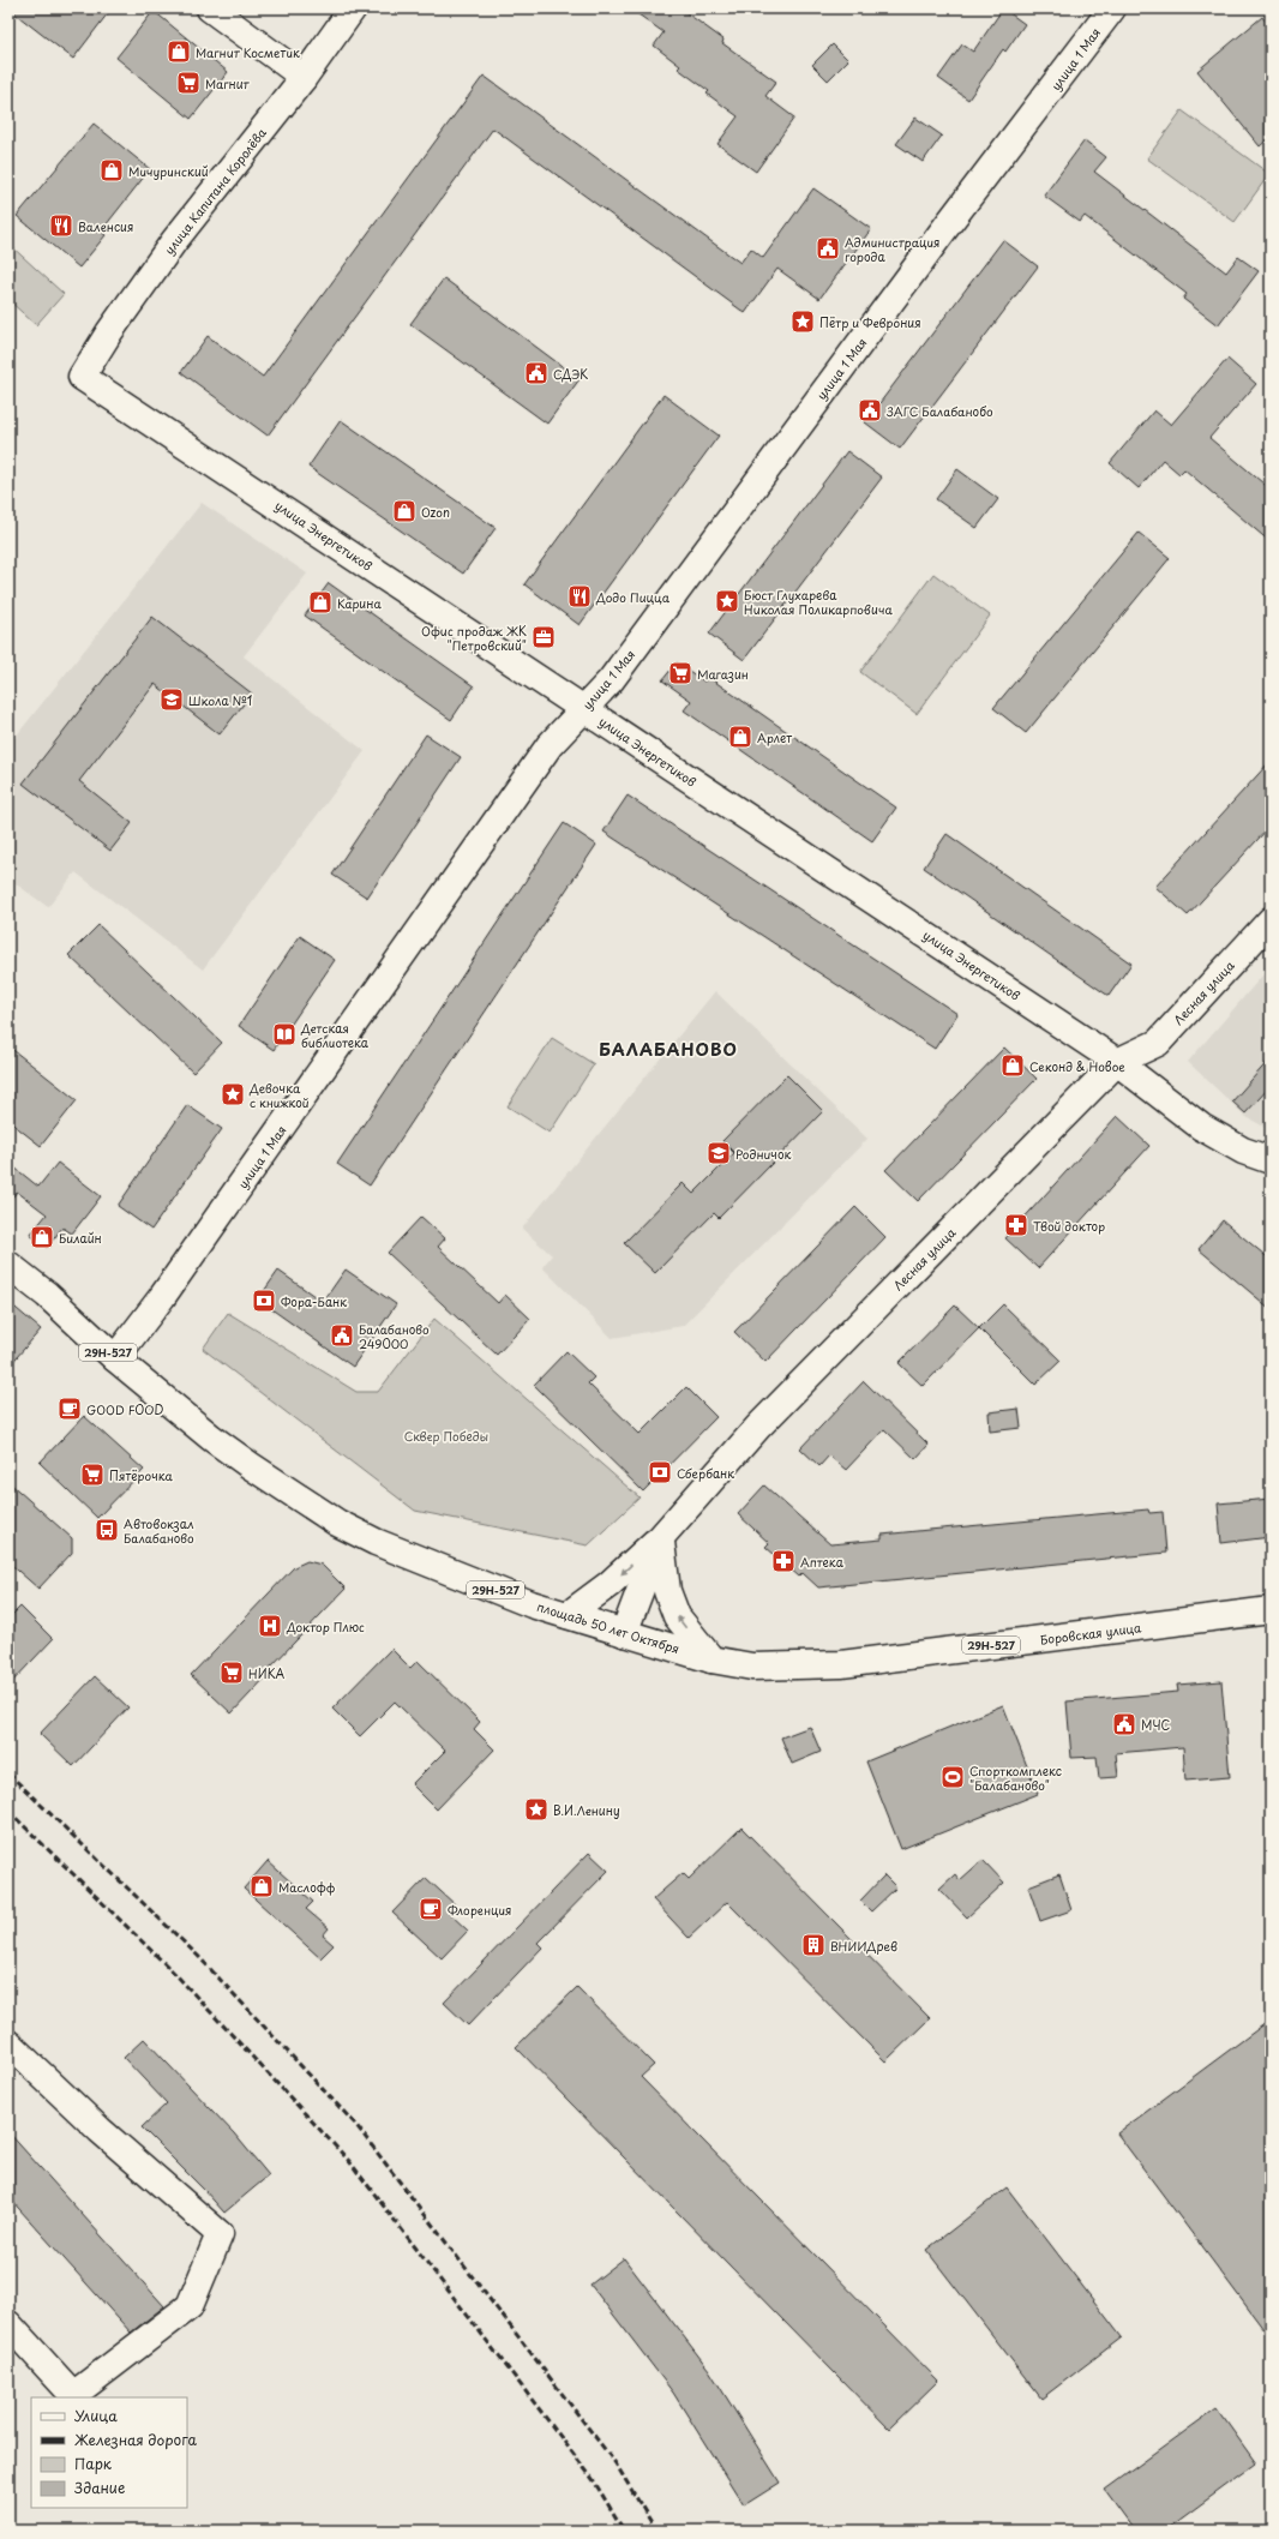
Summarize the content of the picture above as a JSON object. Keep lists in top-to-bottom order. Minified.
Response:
{"streets":{"street":["улица 1 Мая","улица Капитана Королёва","улица Энергетиков","Лесная улица","29Н-527","площадь 50 лет Октября","Боровская улица"]},"crossings":[["улица 1 Мая","улица Энергетиков"],["улица 1 Мая","29Н-527"],["улица 1 Мая","площадь 50 лет Октября"],["улица Капитана Королёва","улица Энергетиков"],["улица Энергетиков","Лесная улица"],["Лесная улица","площадь 50 лет Октября"],["29Н-527","площадь 50 лет Октября"],["площадь 50 лет Октября","Боровская улица"]],"districts":["БАЛАБАНОВО"],"parks":["Сквер Победы"],"places":{"shop":["Магнит Косметик","Мичуринский","Ozon","Карина","Арлет","Секонд & Новое","Билайн","Маслофф"],"supermarket":["Магнит","Магазин","Пятёрочка","НИКА"],"restaurant":["Валенсия","Додо Пицца"],"public building":["Администрация города","СДЭК","ЗАГС Балабанобо","Балабаново 249000","МЧС"],"place":["Пётр и Феврония","Бюст Глухарева Николая Поликарповича","Девочка с книжкой","В.И.Ленину"],"office":["Офис продаж ЖК \"Петровский\""],"school or university":["Школа №1","Родничок"],"library":["Детская библиотека"],"pharmacy":["Твой доктор","Аптека"],"bank":["Фора-Банк","Сбербанк"],"cafe":["GOOD FOOD","Флоренция"],"bus stop":["Автовокзал Балабаново"],"hospital":["Доктор Плюс"],"sports":["Спорткомплекс \"Балабаново\""],"building":["ВНИИДрев"]},"legend":["Улица","Железная дорога","Парк","Здание"]}
